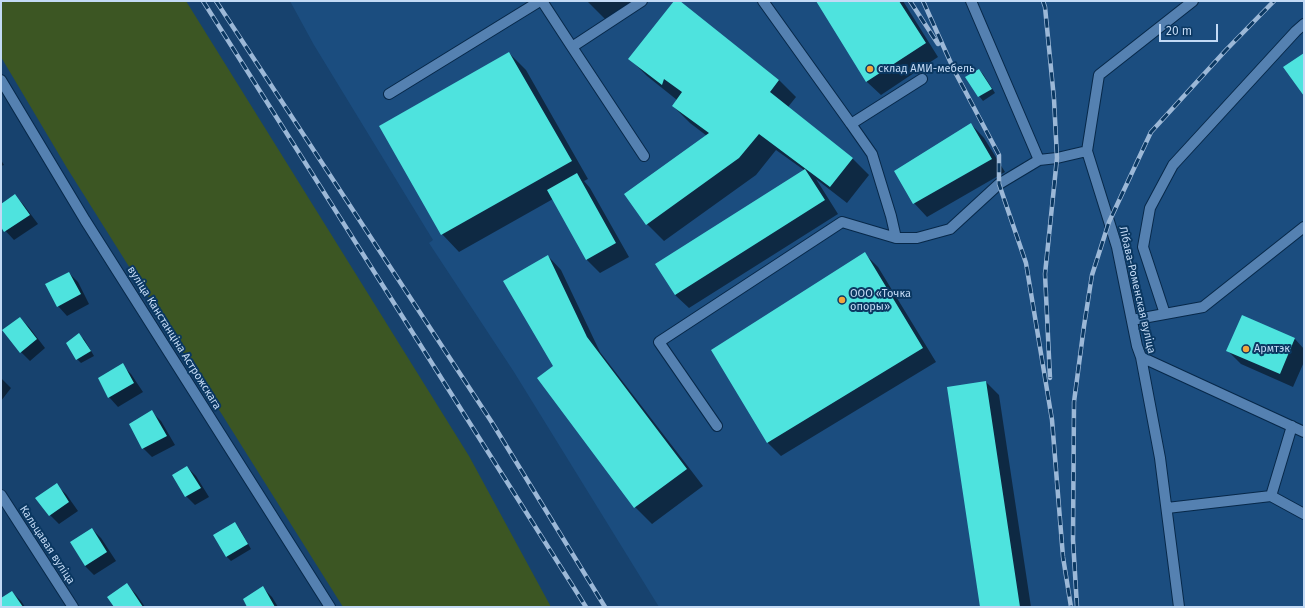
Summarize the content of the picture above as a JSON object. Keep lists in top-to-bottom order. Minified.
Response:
{"streets":{"street":["Лібава-Роменская вуліца","вуліца Канстанціна Астрожскага","Кальцавая вуліца"]},"places":["склад АМИ-мебель","ООО «Точка опоры»","Армтэк"],"scale_bar":"20 m"}
